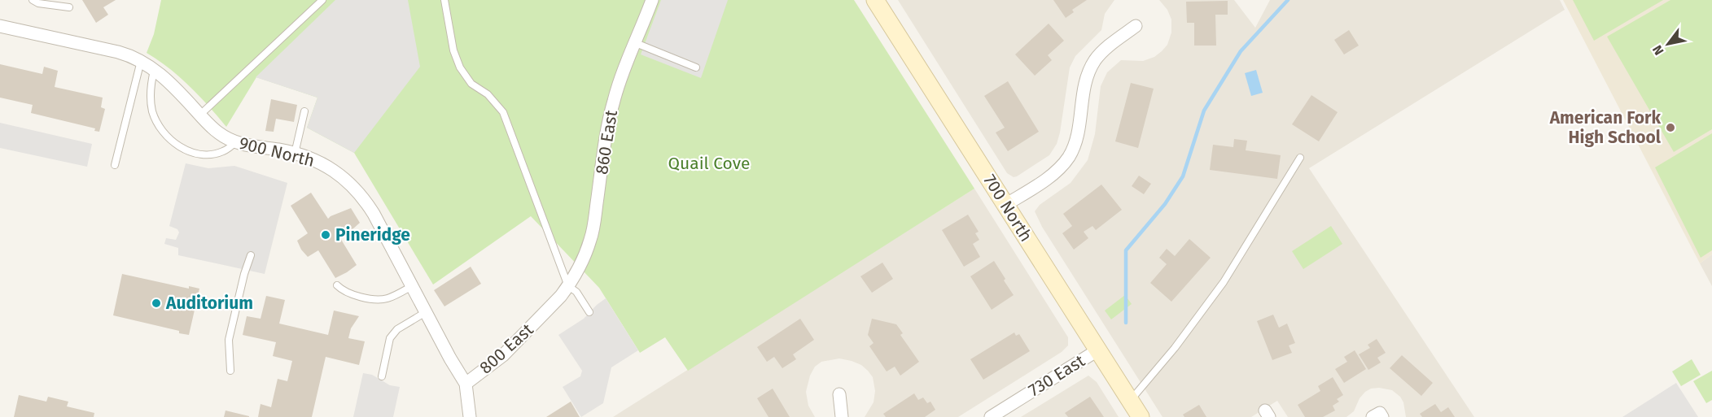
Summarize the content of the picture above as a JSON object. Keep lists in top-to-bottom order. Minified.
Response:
{"streets":{"street":["860 East","900 North","700 North","800 East","730 East"]},"crossings":[["860 East","800 East"],["900 North","800 East"],["700 North","730 East"]],"parks":["Quail Cove"],"places":["American Fork High School","Pineridge","Auditorium"],"north":"bottom left"}
